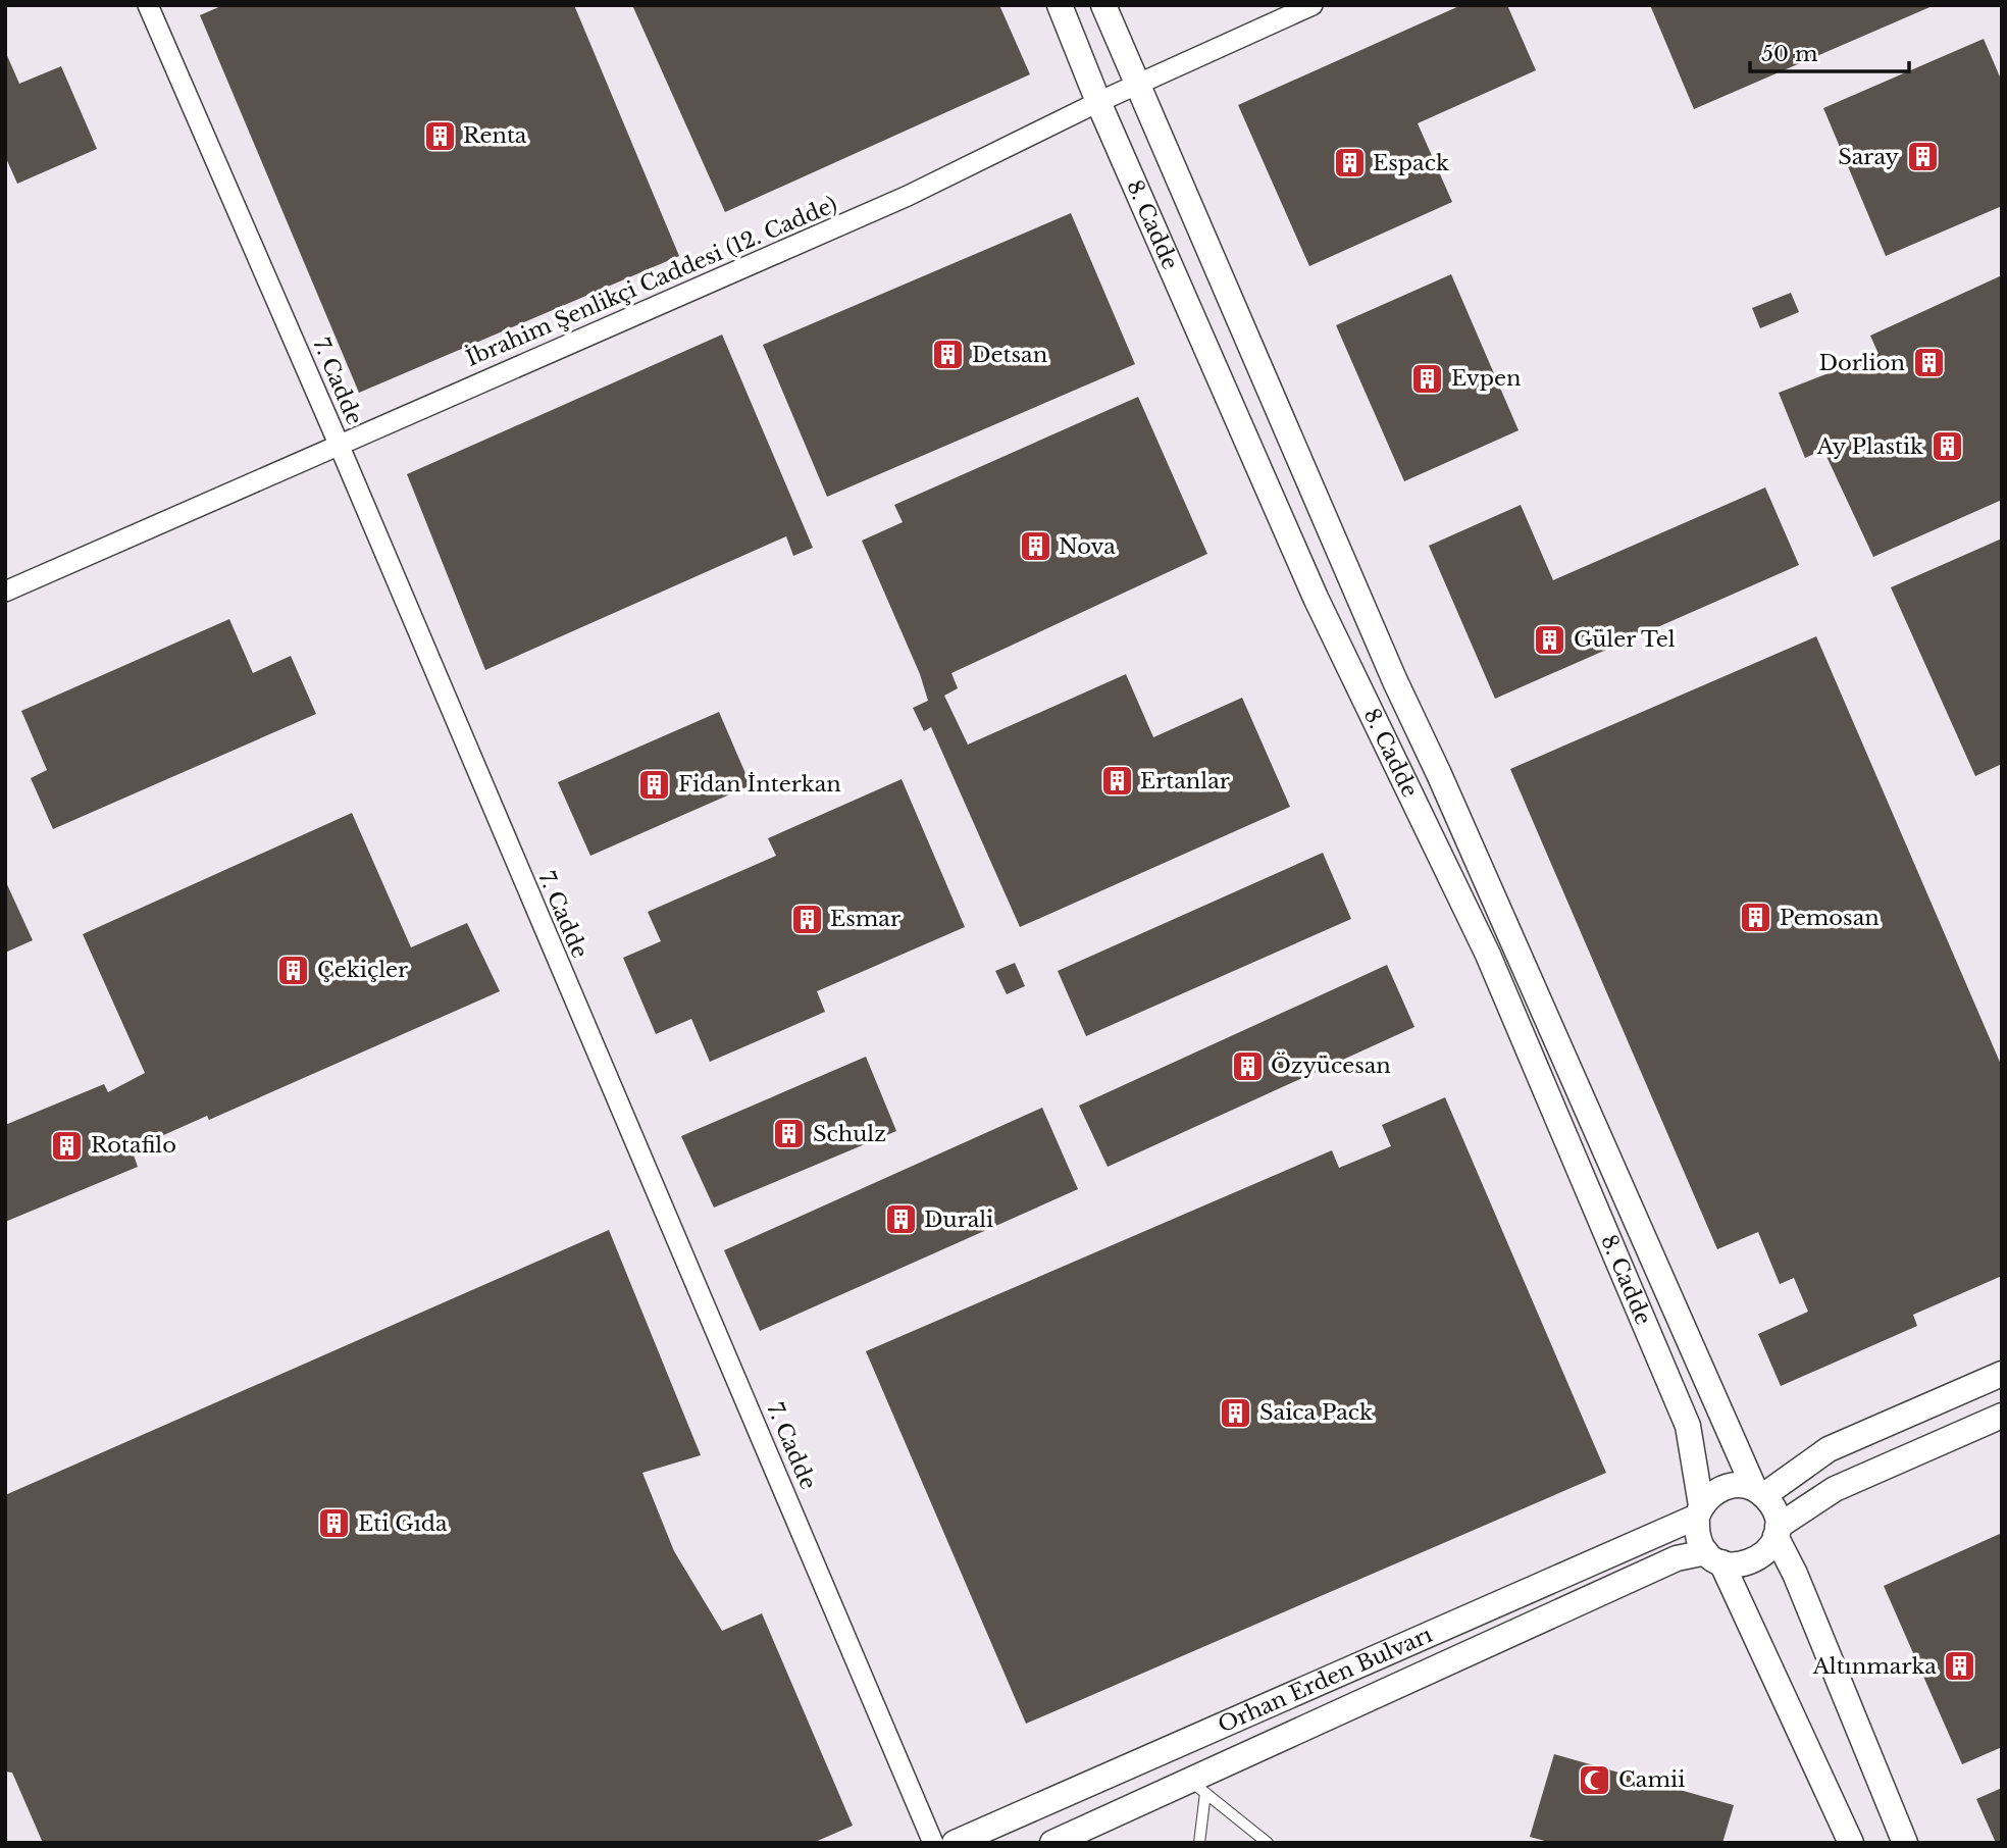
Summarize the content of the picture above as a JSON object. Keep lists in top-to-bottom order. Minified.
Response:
{"streets":{"street":["8. Cadde","İbrahim Şenlikçi Caddesi (12. Cadde)","7. Cadde","Orhan Erden Bulvarı"]},"crossings":[["8. Cadde","İbrahim Şenlikçi Caddesi (12. Cadde)"],["8. Cadde","Orhan Erden Bulvarı"],["İbrahim Şenlikçi Caddesi (12. Cadde)","7. Cadde"]],"places":{"building":["Renta","Saray","Espack","Detsan","Dorlion","Evpen","Ay Plastik","Nova","Güler Tel","Ertanlar","Fidan İnterkan","Pemosan","Esmar","Çekiçler","Özyücesan","Schulz","Rotafilo","Durali","Saica Pack","Eti Gıda","Altınmarka"],"mosque":["Camii"]},"scale_bar":"50 m"}
